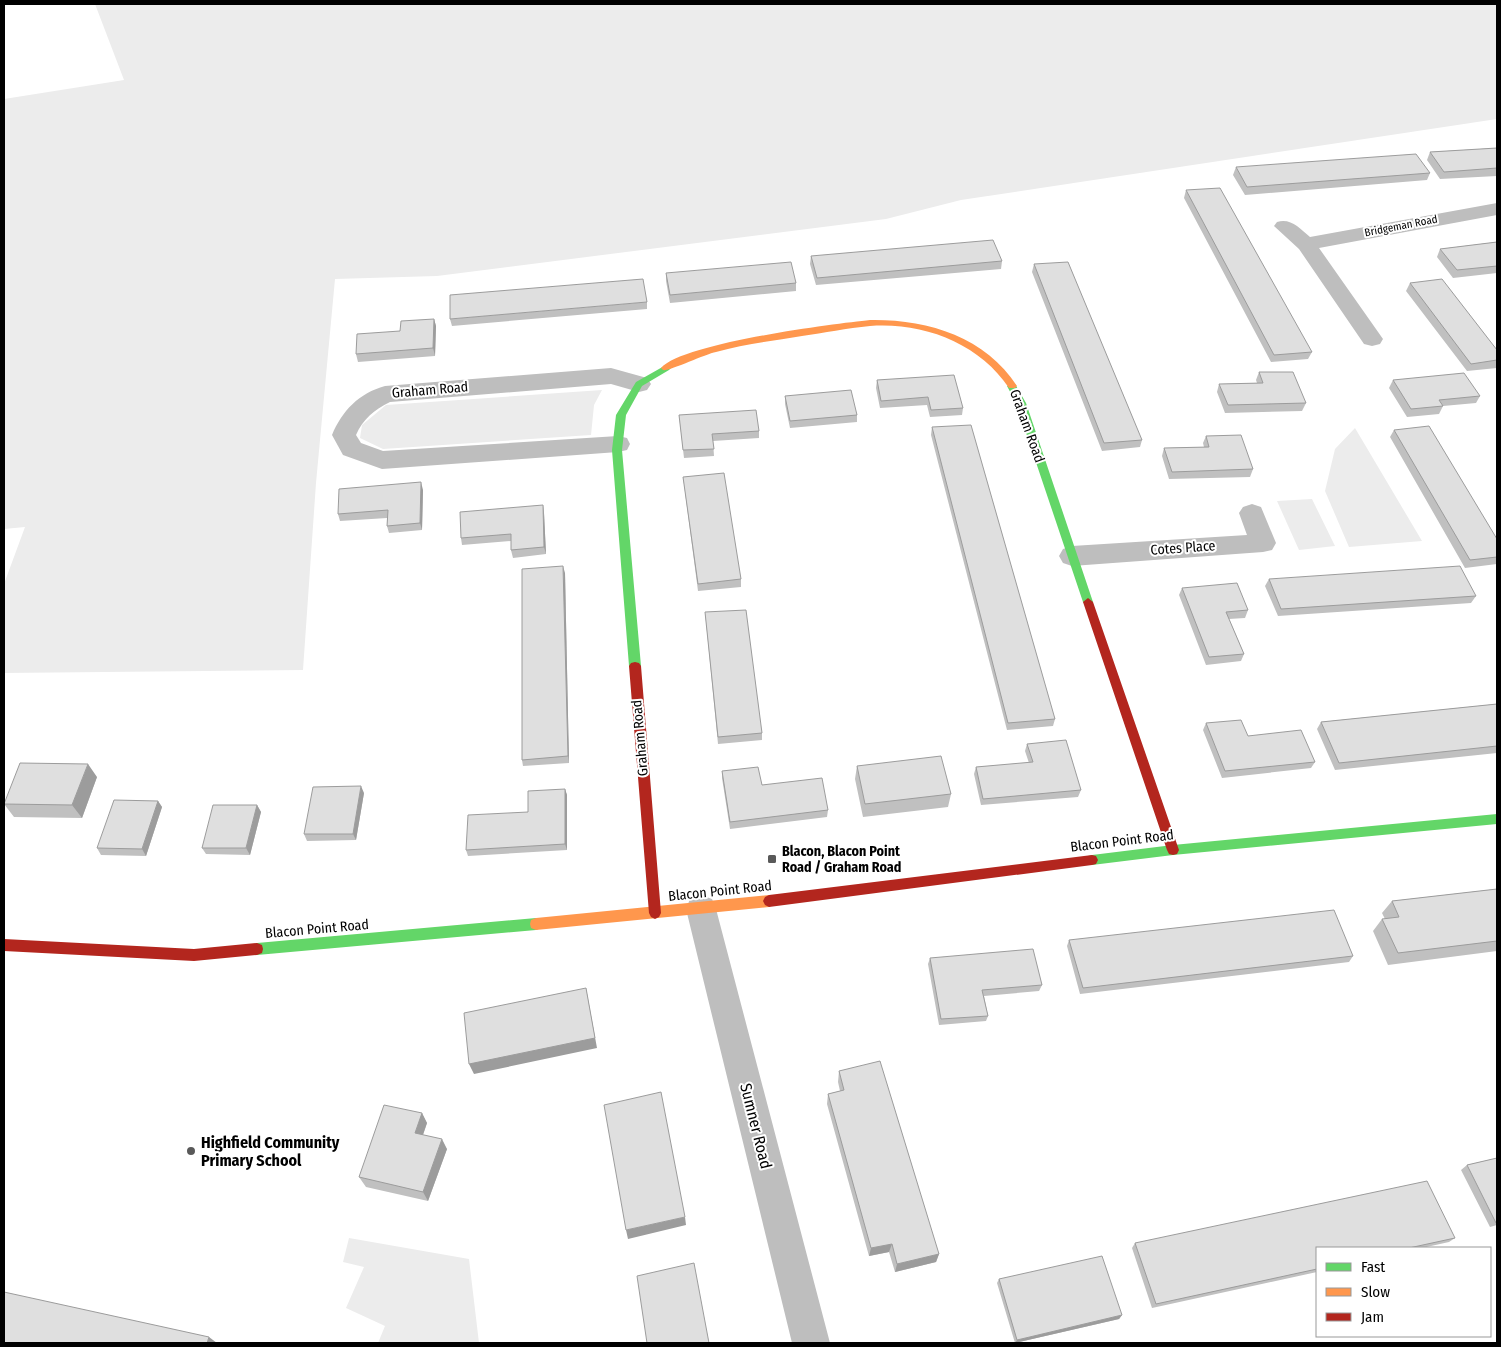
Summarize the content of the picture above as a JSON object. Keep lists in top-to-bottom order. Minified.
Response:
{"streets":{"street":["Bridgeman Road","Graham Road","Cotes Place","Blacon Point Road","Sumner Road"]},"crossings":[["Graham Road","Cotes Place"],["Graham Road","Blacon Point Road"],["Blacon Point Road","Sumner Road"]],"places":{"transit":["Blacon, Blacon Point Road / Graham Road"],"other":["Highfield Community Primary School"]},"legend":["Fast","Slow","Jam"]}
